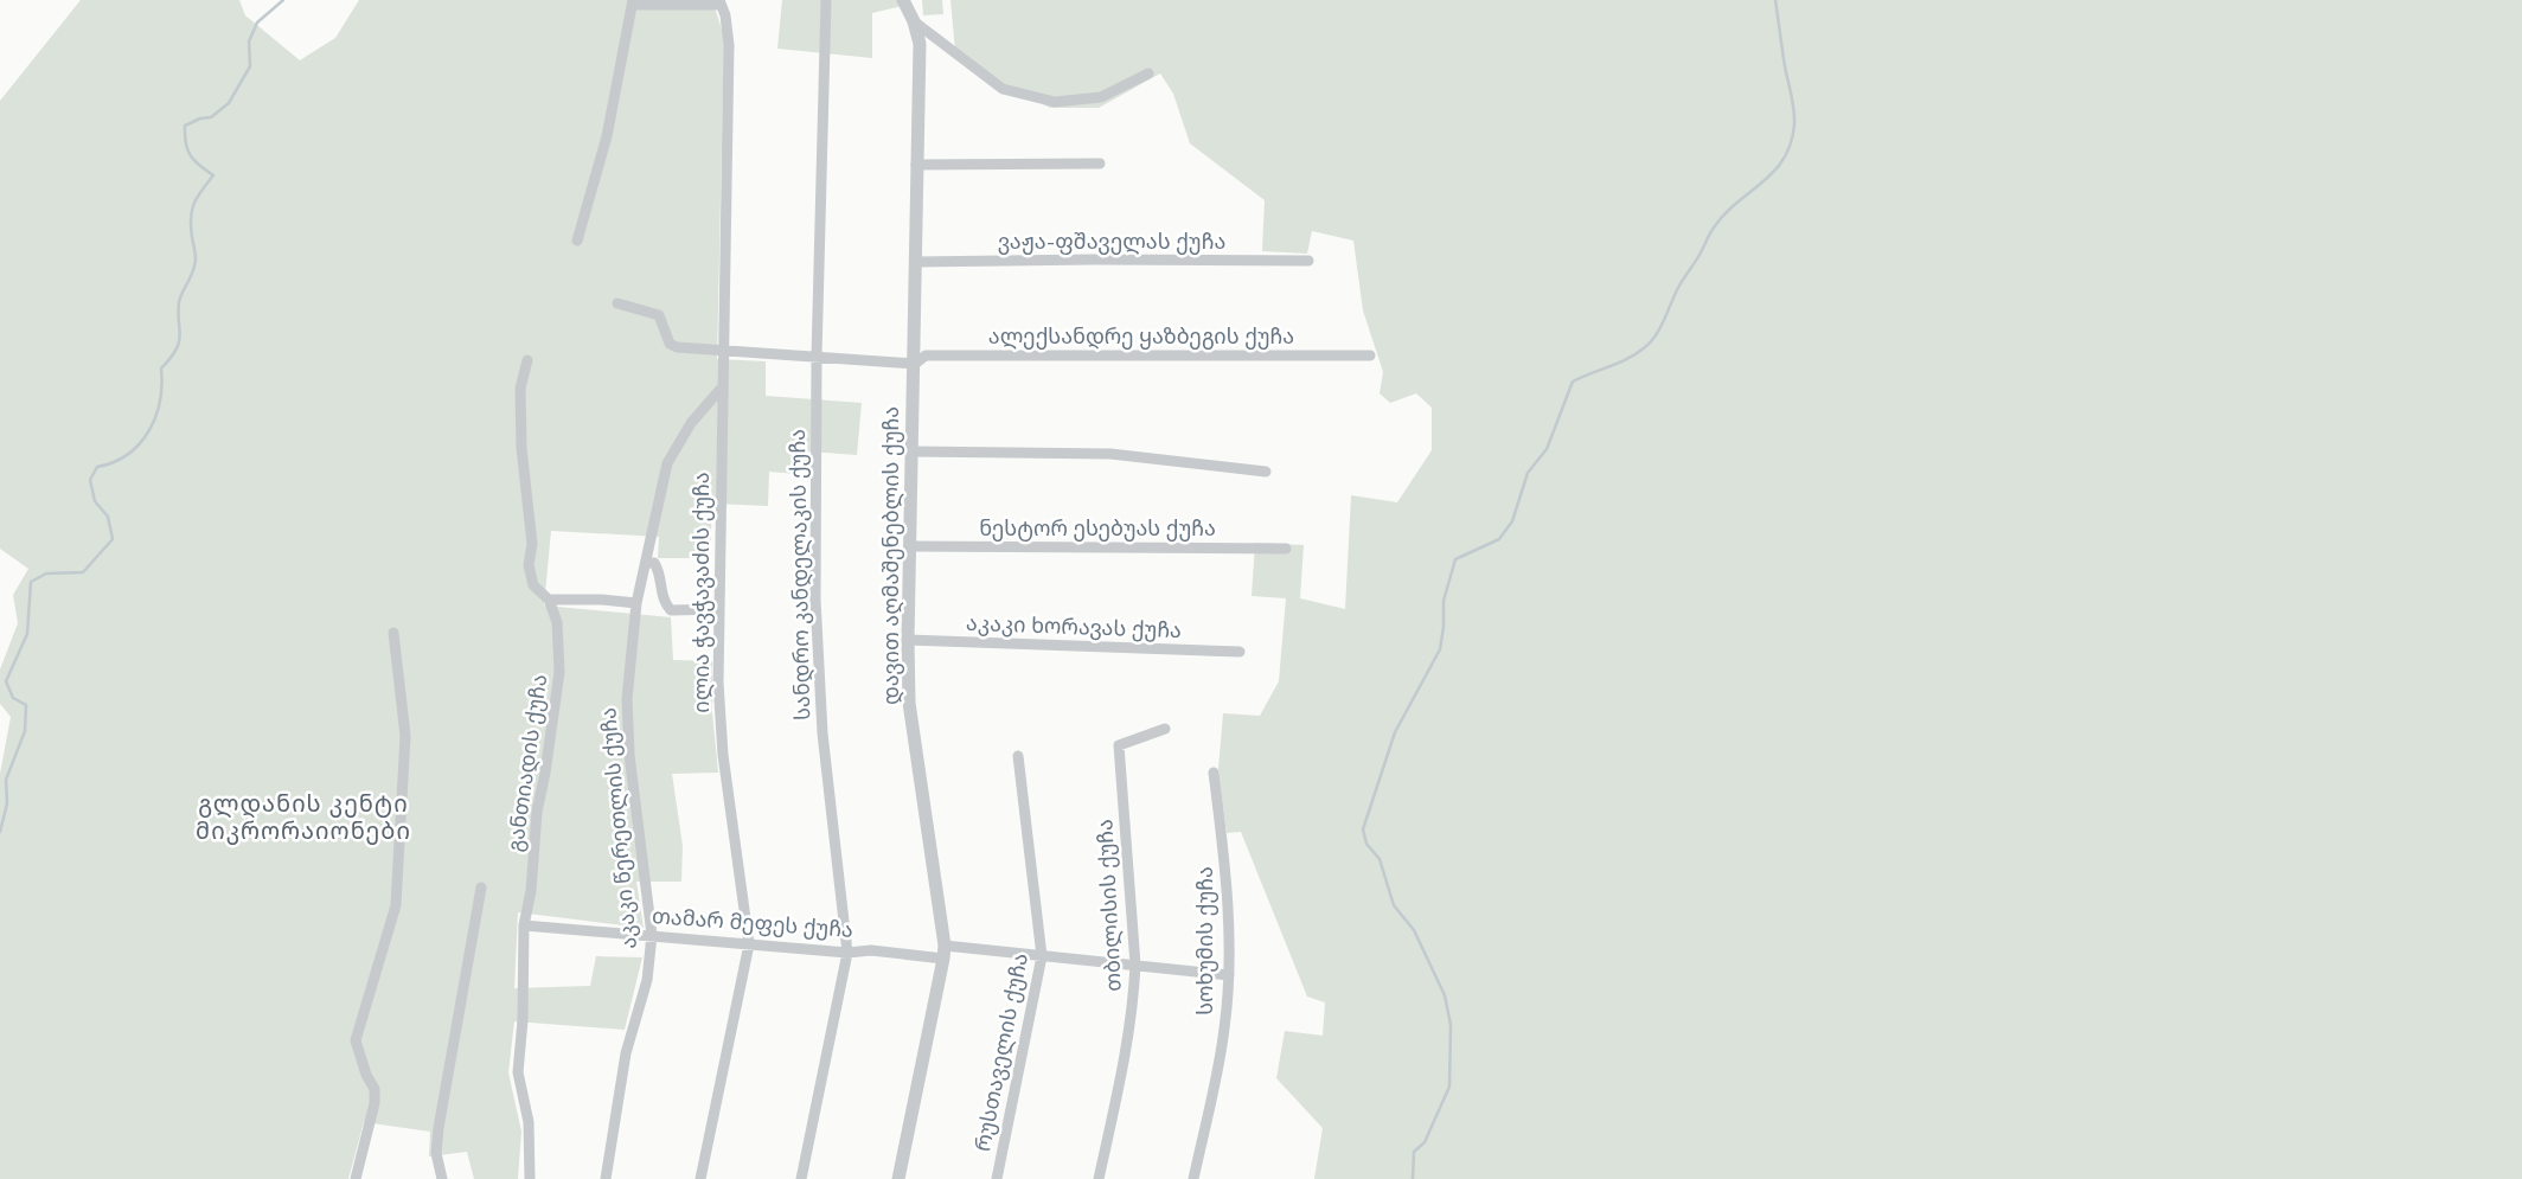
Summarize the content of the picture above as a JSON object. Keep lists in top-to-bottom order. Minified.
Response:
{"streets":{"street":["ვაჟა-ფშაველას ქუჩა","ალექსანდრე ყაზბეგის ქუჩა","ნესტორ ესებუას ქუჩა","დავით აღმაშენებლის ქუჩა","სანდრო კანდელაკის ქუჩა","ილია ჭავჭავაძის ქუჩა","აკაკი ხორავას ქუჩა","განთიადის ქუჩა","აკაკი წერეთლის ქუჩა","თბილისის ქუჩა","თამარ მეფეს ქუჩა","სოხუმის ქუჩა","რუსთაველის ქუჩა"]},"crossings":[["ვაჟა-ფშაველას ქუჩა","დავით აღმაშენებლის ქუჩა"],["ალექსანდრე ყაზბეგის ქუჩა","დავით აღმაშენებლის ქუჩა"],["ნესტორ ესებუას ქუჩა","დავით აღმაშენებლის ქუჩა"],["დავით აღმაშენებლის ქუჩა","აკაკი ხორავას ქუჩა"],["დავით აღმაშენებლის ქუჩა","თამარ მეფეს ქუჩა"],["სანდრო კანდელაკის ქუჩა","თამარ მეფეს ქუჩა"],["ილია ჭავჭავაძის ქუჩა","აკაკი წერეთლის ქუჩა"],["ილია ჭავჭავაძის ქუჩა","თამარ მეფეს ქუჩა"],["განთიადის ქუჩა","თამარ მეფეს ქუჩა"],["აკაკი წერეთლის ქუჩა","თამარ მეფეს ქუჩა"],["თბილისის ქუჩა","თამარ მეფეს ქუჩა"],["თამარ მეფეს ქუჩა","სოხუმის ქუჩა"],["თამარ მეფეს ქუჩა","რუსთაველის ქუჩა"]],"districts":["გლდანის კენტი მიკრორაიონები"]}
